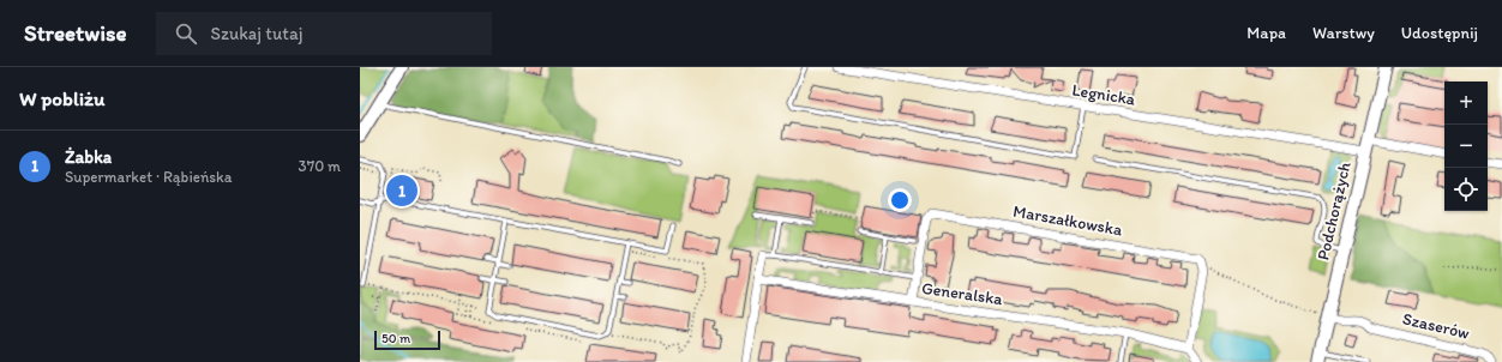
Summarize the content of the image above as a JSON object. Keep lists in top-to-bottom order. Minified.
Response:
{"streets":{"street":["Legnicka","Podchorążych","Marszałkowska","Generalska","Szaserów"]},"crossings":[["Legnicka","Podchorążych"],["Podchorążych","Szaserów"],["Marszałkowska","Generalska"]],"scale_bar":"50 m","page":{"header":"Streetwise","search":"Szukaj tutaj","nav":["Mapa","Warstwy","Udostępnij"],"heading":"W pobliżu","map_buttons":["+","−"],"list":[{"mark":"1","name":"Żabka","note":"Supermarket · Rąbieńska","value":"370 m"}],"pins":"1","scale":"50 m"}}
